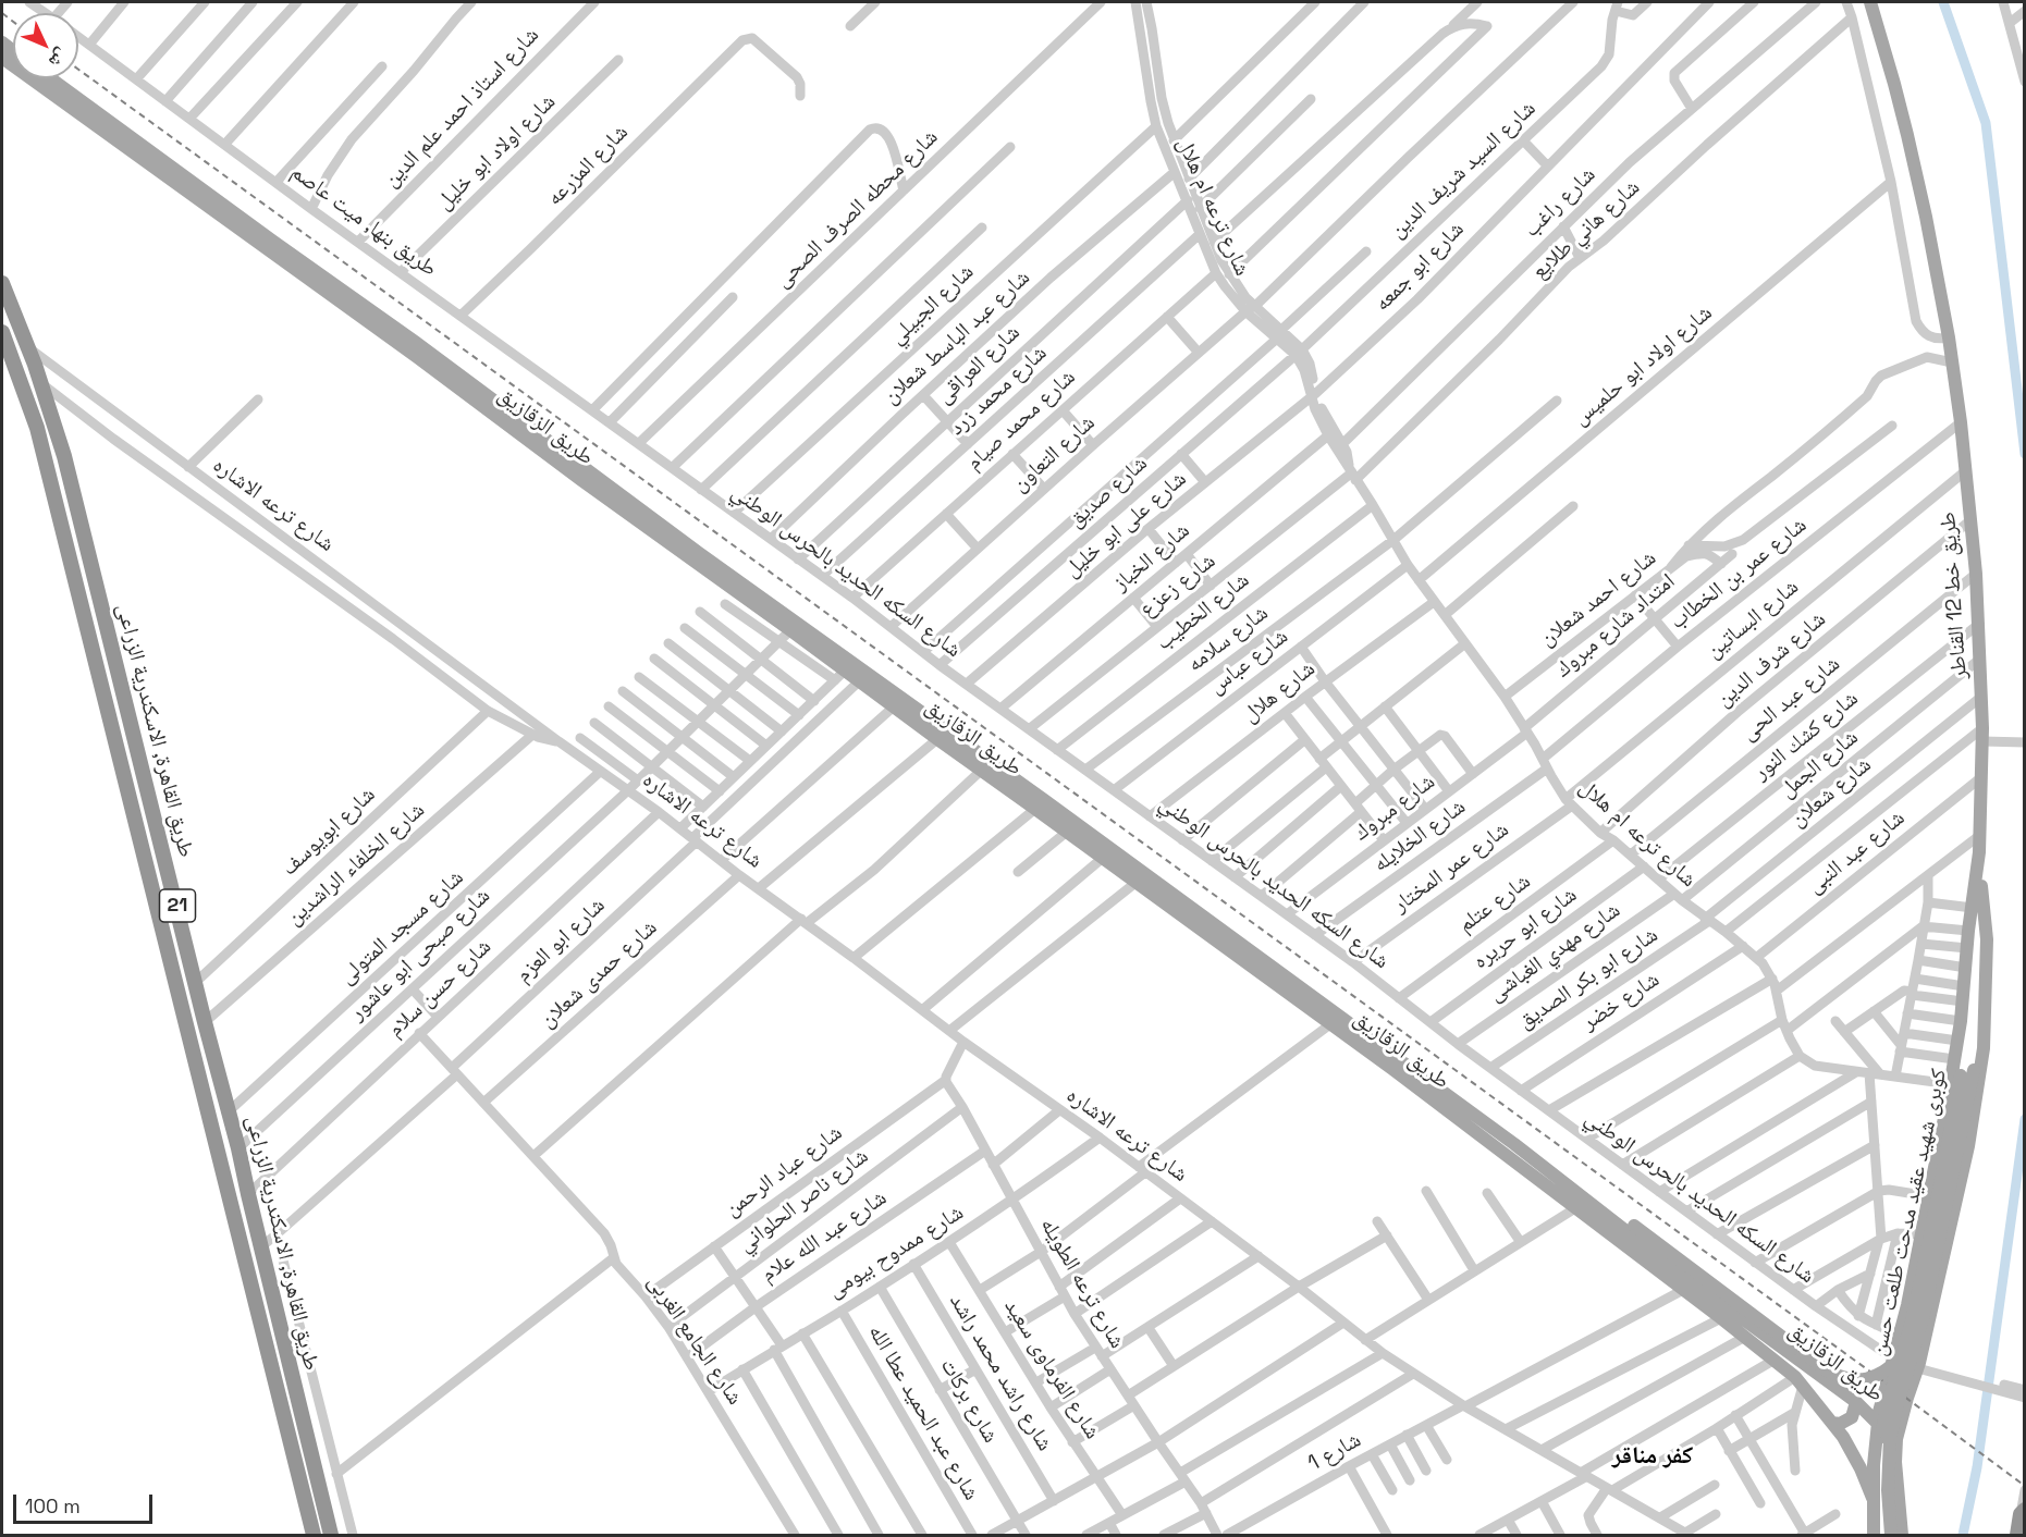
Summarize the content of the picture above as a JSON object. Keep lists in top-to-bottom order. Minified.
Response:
{"streets":{"highway":["طريق القاهرة, الاسكندرية الزراعى","21"],"main road":["طريق الزقازيق","طريق خط 12 القناطر","كوبرى شهيد عقيد مدحت طلعت حسن"],"street":["شارع استاذ احمد علم الدين","شارع اولاد ابو خليل","شارع المزرعه","شارع السيد شريف الدين","شارع راغب","شارع ترعه ام هلال","شارع محطه الصرف الصحى","طريق بنها, ميت عاصم","شارع هاني طلايع","شارع ابو جمعه","شارع الجبيلي","شارع عبد الباسط شعلان","شارع العراقى","شارع اولاد ابو حلميس","شارع محمد زرد","شارع محمد صيام","شارع التعاون","شارع صديق","شارع ترعه الاشاره","شارع على ابو خليل","شارع الخباز","شارع السكه الحديد بالحرس الوطني","شارع عمر بن الخطاب","شارع زعزع","شارع احمد شعلان","شارع الخطيب","شارع البساتين","امتداد شارع مبروك","شارع سلامه","شارع شرف الدين","شارع عباس","شارع هلال","شارع عبد الحى","شارع كشك النور","شارع الجمل","شارع شعلان","شارع مبروك","شارع ابويوسف","شارع الخلايله","شارع عبد النبى","شارع الخلفاء الراشدين","شارع عمر المختار","شارع عتلم","شارع مسجد المتولى","شارع ابو حريره","شارع ابو العزم","شارع مهدي الغباشى","شارع صبحى ابو عاشور","شارع حمدى شعلان","شارع ابو بكر الصديق","شارع حسن سلام","شارع خضر","شارع عباد الرحمن","شارع ناصر الحلواني","شارع عبد الله علام","شارع ممدوح بيومى","شارع ترعه الطويله","شارع الجامع الغربى","شارع الفرماوى سعيد","شارع راشد محمد راشد","شارع بركات","شارع عبد الحميد عطا الله","شارع 1"]},"crossings":[["شارع استاذ احمد علم الدين","طريق بنها, ميت عاصم"],["شارع اولاد ابو خليل","طريق بنها, ميت عاصم"],["شارع المزرعه","طريق بنها, ميت عاصم"],["شارع السيد شريف الدين","شارع ترعه ام هلال"],["شارع السيد شريف الدين","شارع صديق"],["شارع راغب","شارع ترعه ام هلال"],["شارع ترعه ام هلال","شارع هاني طلايع"],["شارع ترعه ام هلال","شارع ابو جمعه"],["شارع ترعه ام هلال","شارع الجبيلي"],["شارع ترعه ام هلال","شارع عبد الباسط شعلان"],["شارع ترعه ام هلال","شارع العراقى"],["شارع ترعه ام هلال","شارع اولاد ابو حلميس"],["شارع ترعه ام هلال","شارع محمد زرد"],["شارع ترعه ام هلال","شارع محمد صيام"],["شارع ترعه ام هلال","شارع التعاون"],["شارع ترعه ام هلال","شارع صديق"],["شارع ترعه ام هلال","شارع على ابو خليل"],["شارع ترعه ام هلال","شارع الخباز"],["شارع ترعه ام هلال","شارع عمر بن الخطاب"],["شارع ترعه ام هلال","شارع زعزع"],["شارع ترعه ام هلال","شارع احمد شعلان"],["شارع ترعه ام هلال","شارع الخطيب"],["شارع ترعه ام هلال","شارع البساتين"],["شارع ترعه ام هلال","امتداد شارع مبروك"],["شارع ترعه ام هلال","شارع سلامه"],["شارع ترعه ام هلال","شارع شرف الدين"],["شارع ترعه ام هلال","شارع عباس"],["شارع ترعه ام هلال","شارع هلال"],["شارع ترعه ام هلال","شارع عبد الحى"],["شارع ترعه ام هلال","شارع كشك النور"],["شارع ترعه ام هلال","شارع الجمل"],["شارع ترعه ام هلال","شارع شعلان"],["شارع ترعه ام هلال","شارع مبروك"],["شارع ترعه ام هلال","شارع الخلايله"],["شارع ترعه ام هلال","شارع عبد النبى"],["شارع ترعه ام هلال","شارع عمر المختار"],["شارع ترعه ام هلال","شارع عتلم"],["شارع ترعه ام هلال","شارع ابو حريره"],["شارع ترعه ام هلال","شارع مهدي الغباشى"],["شارع ترعه ام هلال","شارع ابو بكر الصديق"],["شارع ترعه ام هلال","شارع خضر"],["شارع محطه الصرف الصحى","طريق بنها, ميت عاصم"],["شارع محطه الصرف الصحى","شارع السكه الحديد بالحرس الوطني"],["طريق بنها, ميت عاصم","شارع السكه الحديد بالحرس الوطني"],["شارع هاني طلايع","شارع زعزع"],["شارع ابو جمعه","شارع على ابو خليل"],["شارع الجبيلي","شارع السكه الحديد بالحرس الوطني"],["شارع عبد الباسط شعلان","شارع السكه الحديد بالحرس الوطني"],["شارع العراقى","شارع السكه الحديد بالحرس الوطني"],["شارع محمد زرد","شارع السكه الحديد بالحرس الوطني"],["شارع محمد صيام","شارع السكه الحديد بالحرس الوطني"],["طريق الزقازيق","طريق خط 12 القناطر"],["طريق الزقازيق","شارع ابو العزم"],["طريق الزقازيق","شارع صبحى ابو عاشور"],["طريق الزقازيق","شارع 1"],["شارع التعاون","شارع السكه الحديد بالحرس الوطني"],["شارع صديق","شارع السكه الحديد بالحرس الوطني"],["شارع ترعه الاشاره","طريق القاهرة, الاسكندرية الزراعى"],["شارع ترعه الاشاره","شارع ابويوسف"],["شارع ترعه الاشاره","شارع الخلفاء الراشدين"],["شارع ترعه الاشاره","شارع مسجد المتولى"],["شارع ترعه الاشاره","شارع ابو العزم"],["شارع ترعه الاشاره","شارع صبحى ابو عاشور"],["شارع ترعه الاشاره","شارع حمدى شعلان"],["شارع ترعه الاشاره","شارع حسن سلام"],["شارع ترعه الاشاره","شارع ممدوح بيومى"],["شارع ترعه الاشاره","شارع 1"],["شارع على ابو خليل","شارع السكه الحديد بالحرس الوطني"],["شارع الخباز","شارع السكه الحديد بالحرس الوطني"],["شارع السكه الحديد بالحرس الوطني","شارع زعزع"],["شارع السكه الحديد بالحرس الوطني","طريق خط 12 القناطر"],["شارع السكه الحديد بالحرس الوطني","شارع الخطيب"],["شارع السكه الحديد بالحرس الوطني","شارع سلامه"],["شارع السكه الحديد بالحرس الوطني","شارع عباس"],["شارع السكه الحديد بالحرس الوطني","شارع هلال"],["شارع السكه الحديد بالحرس الوطني","شارع مبروك"],["شارع السكه الحديد بالحرس الوطني","شارع الخلايله"],["شارع السكه الحديد بالحرس الوطني","شارع عمر المختار"],["شارع السكه الحديد بالحرس الوطني","شارع عتلم"],["شارع السكه الحديد بالحرس الوطني","شارع ابو حريره"],["شارع السكه الحديد بالحرس الوطني","شارع مهدي الغباشى"],["شارع السكه الحديد بالحرس الوطني","شارع ابو بكر الصديق"],["شارع السكه الحديد بالحرس الوطني","شارع خضر"],["شارع السكه الحديد بالحرس الوطني","كوبرى شهيد عقيد مدحت طلعت حسن"],["شارع عمر بن الخطاب","طريق خط 12 القناطر"],["شارع عمر بن الخطاب","شارع الخلايله"],["طريق خط 12 القناطر","شارع البساتين"],["طريق خط 12 القناطر","شارع شرف الدين"],["طريق خط 12 القناطر","شارع عبد الحى"],["طريق خط 12 القناطر","شارع كشك النور"],["طريق خط 12 القناطر","شارع الجمل"],["طريق خط 12 القناطر","شارع شعلان"],["طريق خط 12 القناطر","شارع عبد النبى"],["طريق خط 12 القناطر","كوبرى شهيد عقيد مدحت طلعت حسن"],["شارع احمد شعلان","امتداد شارع مبروك"],["شارع البساتين","شارع عمر المختار"],["امتداد شارع مبروك","شارع مبروك"],["طريق القاهرة, الاسكندرية الزراعى","شارع ابويوسف"],["طريق القاهرة, الاسكندرية الزراعى","شارع الخلفاء الراشدين"],["طريق القاهرة, الاسكندرية الزراعى","شارع مسجد المتولى"],["طريق القاهرة, الاسكندرية الزراعى","شارع ابو العزم"],["طريق القاهرة, الاسكندرية الزراعى","شارع صبحى ابو عاشور"],["طريق القاهرة, الاسكندرية الزراعى","شارع حسن سلام"],["شارع الجمل","شارع مهدي الغباشى"],["شارع شعلان","شارع ابو بكر الصديق"],["شارع ابو العزم","شارع الجامع الغربى"],["شارع حمدى شعلان","شارع الجامع الغربى"],["شارع حسن سلام","شارع الجامع الغربى"],["شارع عباد الرحمن","شارع ترعه الطويله"],["شارع عباد الرحمن","شارع الجامع الغربى"],["شارع ناصر الحلواني","شارع ترعه الطويله"],["شارع ناصر الحلواني","شارع الجامع الغربى"],["شارع عبد الله علام","شارع ترعه الطويله"],["شارع عبد الله علام","شارع الجامع الغربى"],["شارع ممدوح بيومى","شارع ترعه الطويله"],["شارع ممدوح بيومى","شارع الجامع الغربى"],["شارع ممدوح بيومى","شارع الفرماوى سعيد"],["شارع ممدوح بيومى","شارع راشد محمد راشد"],["شارع ممدوح بيومى","شارع بركات"],["شارع ممدوح بيومى","شارع عبد الحميد عطا الله"]],"districts":["كفر مناقر"],"scale_bar":"100 m","north":"bottom right"}
